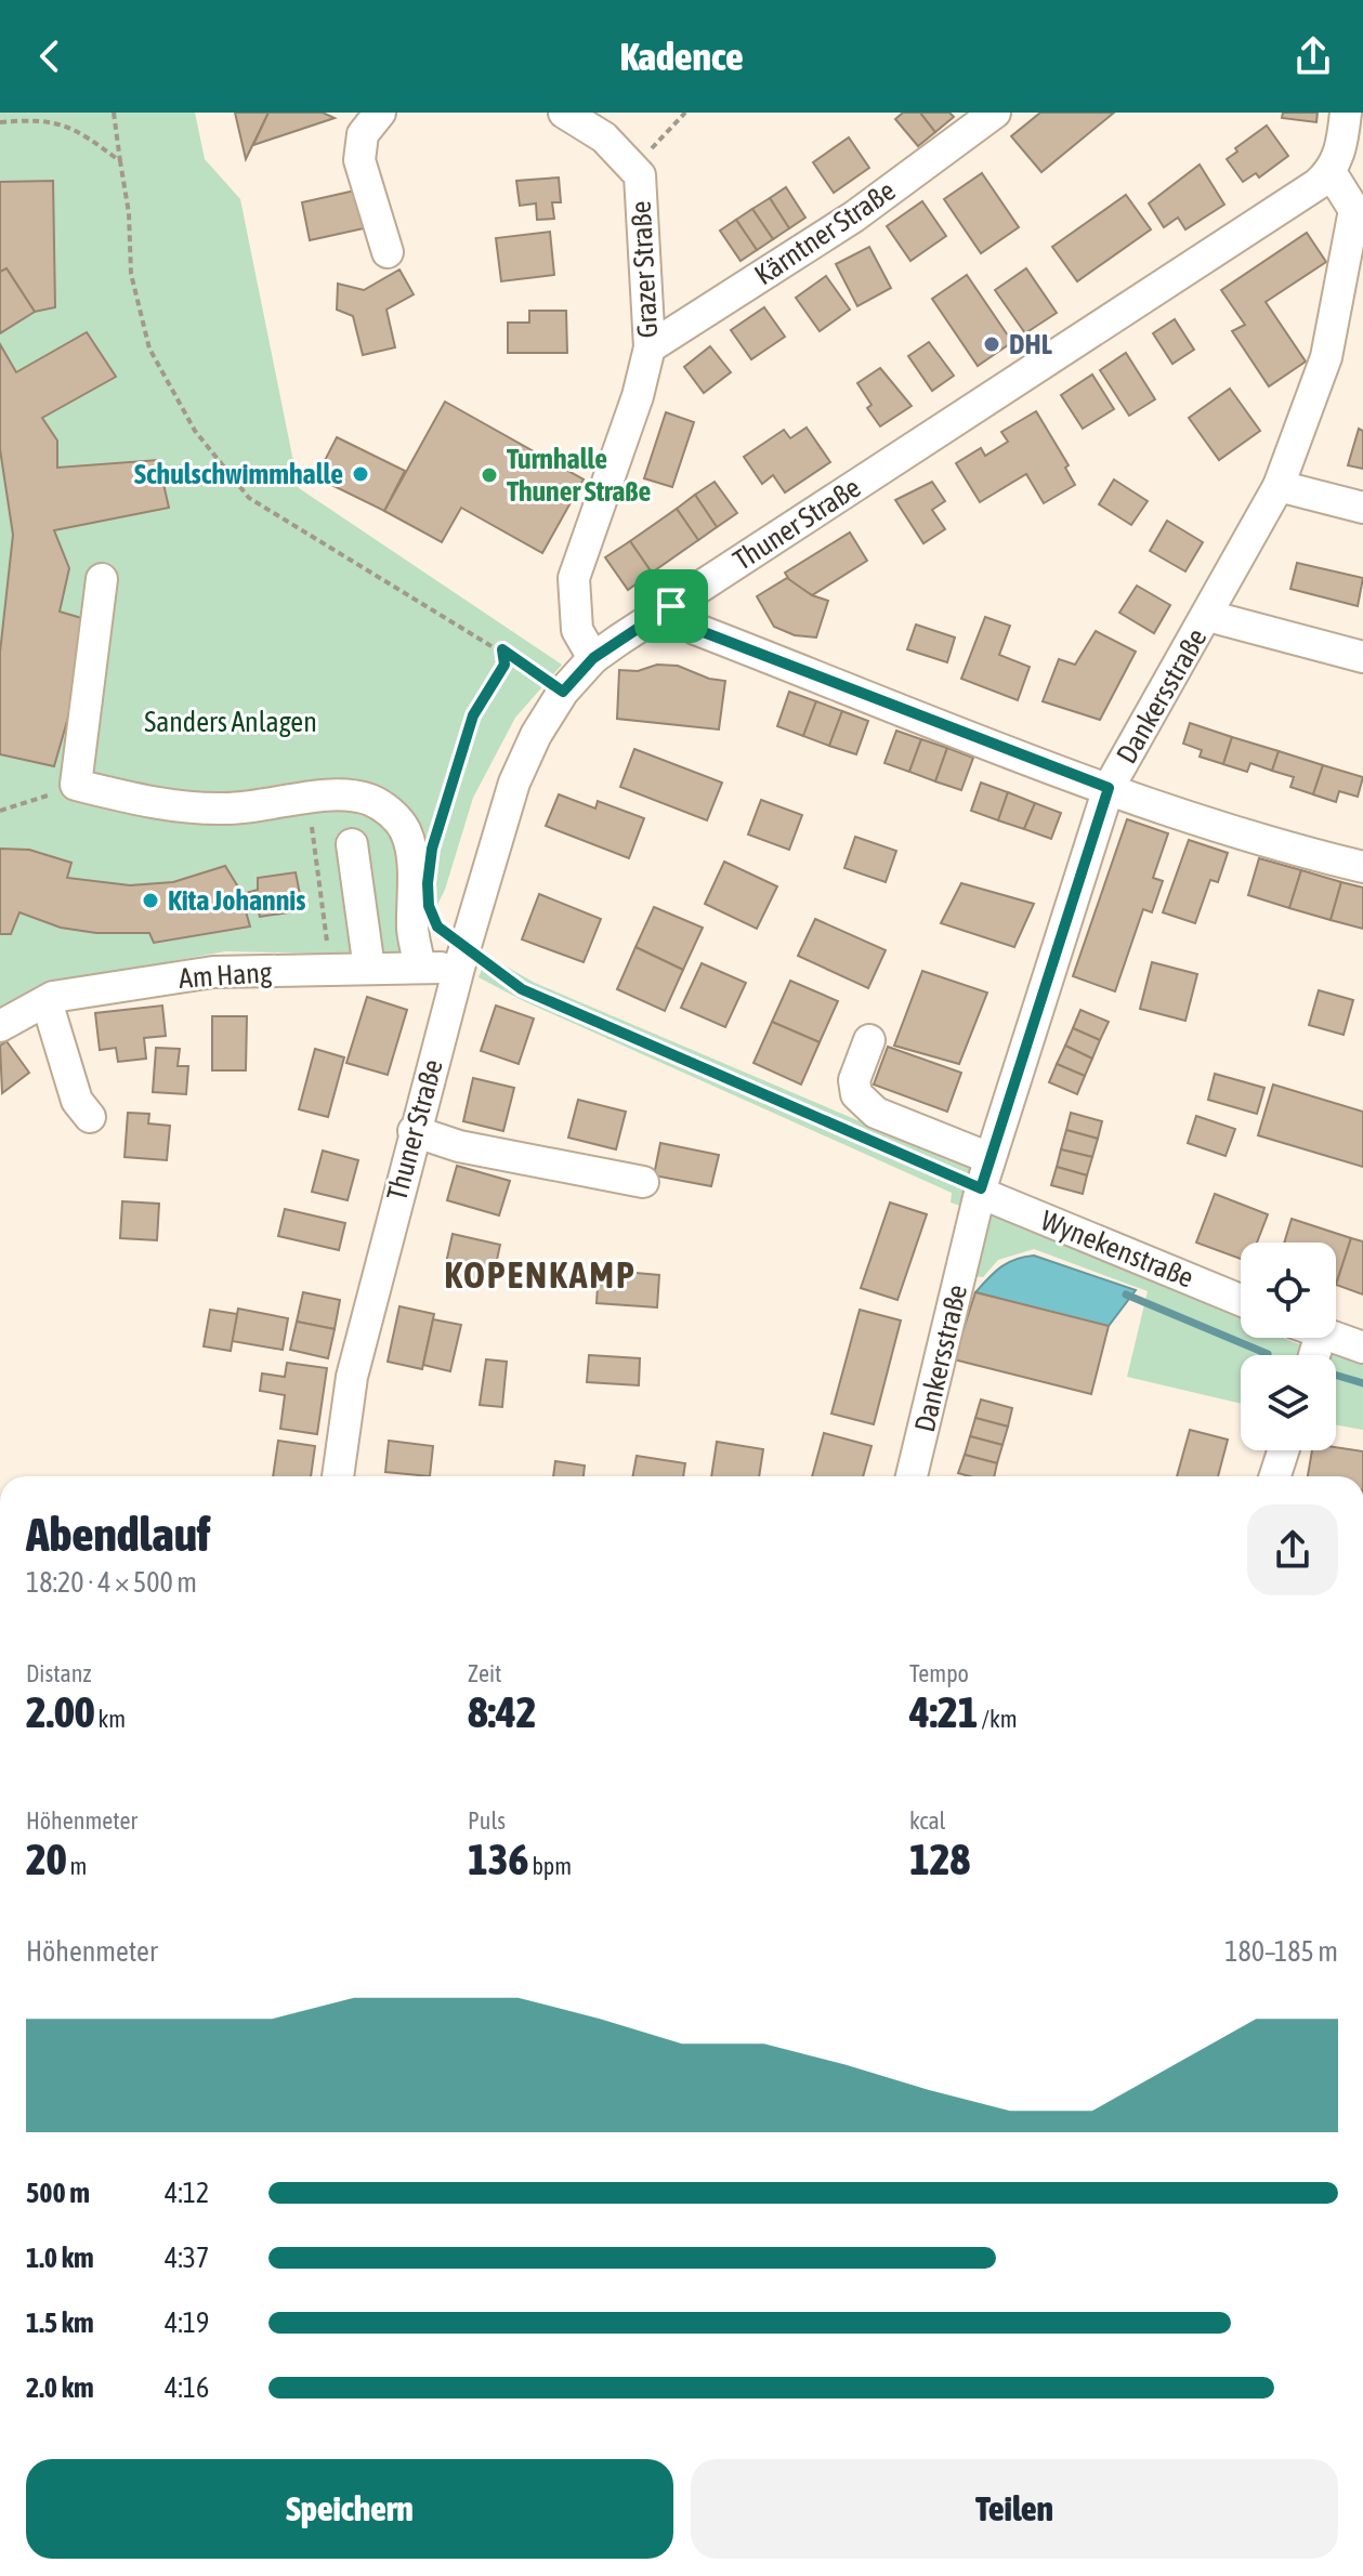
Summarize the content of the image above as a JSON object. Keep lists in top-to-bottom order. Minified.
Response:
{"streets":{"street":["Kärntner Straße","Grazer Straße","Thuner Straße","Dankersstraße","Am Hang","Wynekenstraße"]},"crossings":[["Kärntner Straße","Grazer Straße"],["Grazer Straße","Thuner Straße"],["Thuner Straße","Dankersstraße"],["Thuner Straße","Am Hang"],["Dankersstraße","Wynekenstraße"]],"districts":["KOPENKAMP"],"parks":["Sanders Anlagen"],"places":["DHL","Schulschwimmhalle","Turnhalle Thuner Straße","Kita Johannis"],"page":{"header":"Kadence","heading":["Abendlauf","18:20 · 4 × 500 m"],"stats":[["Distanz","2.00 km"],["Zeit","8:42"],["Tempo","4:21 /km"],["Höhenmeter","20 m"],["Puls","136 bpm"],["kcal","128"]],"chart":["Höhenmeter","180–185 m"],"list":[{"name":"500 m","note":"4:12"},{"name":"1.0 km","note":"4:37"},{"name":"1.5 km","note":"4:19"},{"name":"2.0 km","note":"4:16"}],"buttons":["Speichern","Teilen"]}}
